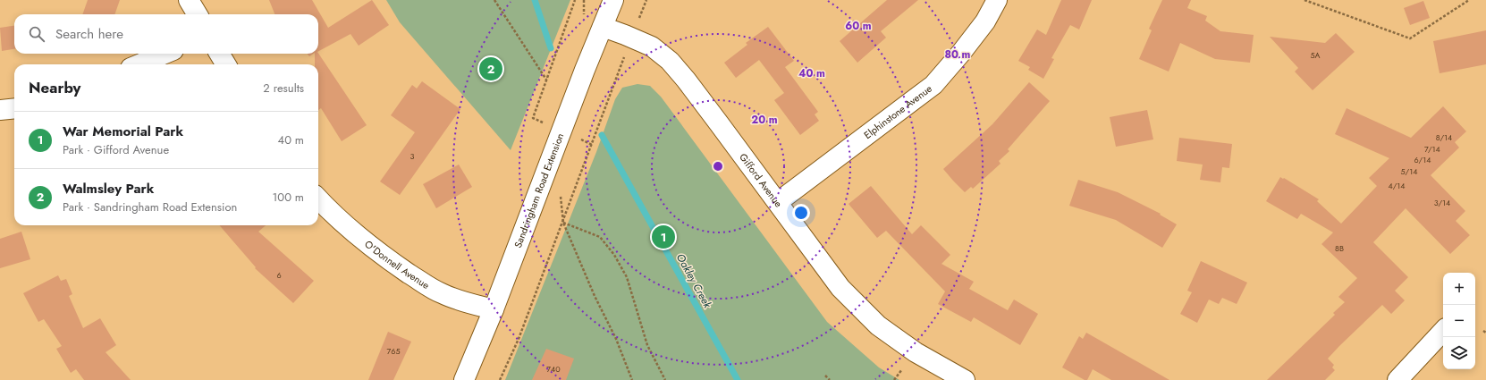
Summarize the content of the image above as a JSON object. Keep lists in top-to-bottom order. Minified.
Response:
{"streets":{"street":["Elphinstone Avenue","Gifford Avenue","Sandringham Road Extension","O'Donnell Avenue"]},"crossings":[["Elphinstone Avenue","Gifford Avenue"],["Gifford Avenue","Sandringham Road Extension"],["Sandringham Road Extension","O'Donnell Avenue"]],"water":["Oakley Creek"],"house_numbers":["5A","8/14","7/14","3","6/14","5/14","4/14","3/14","8B","6","765","740"],"page":{"search":"Search here","pins":["2","1"],"heading":["Nearby","2 results"],"list":[{"mark":"1","name":"War Memorial Park","note":"Park · Gifford Avenue","value":"40 m"},{"mark":"2","name":"Walmsley Park","note":"Park · Sandringham Road Extension","value":"100 m"}],"map_buttons":["+","−"]},"rings":["60 m","80 m","40 m","20 m"]}
